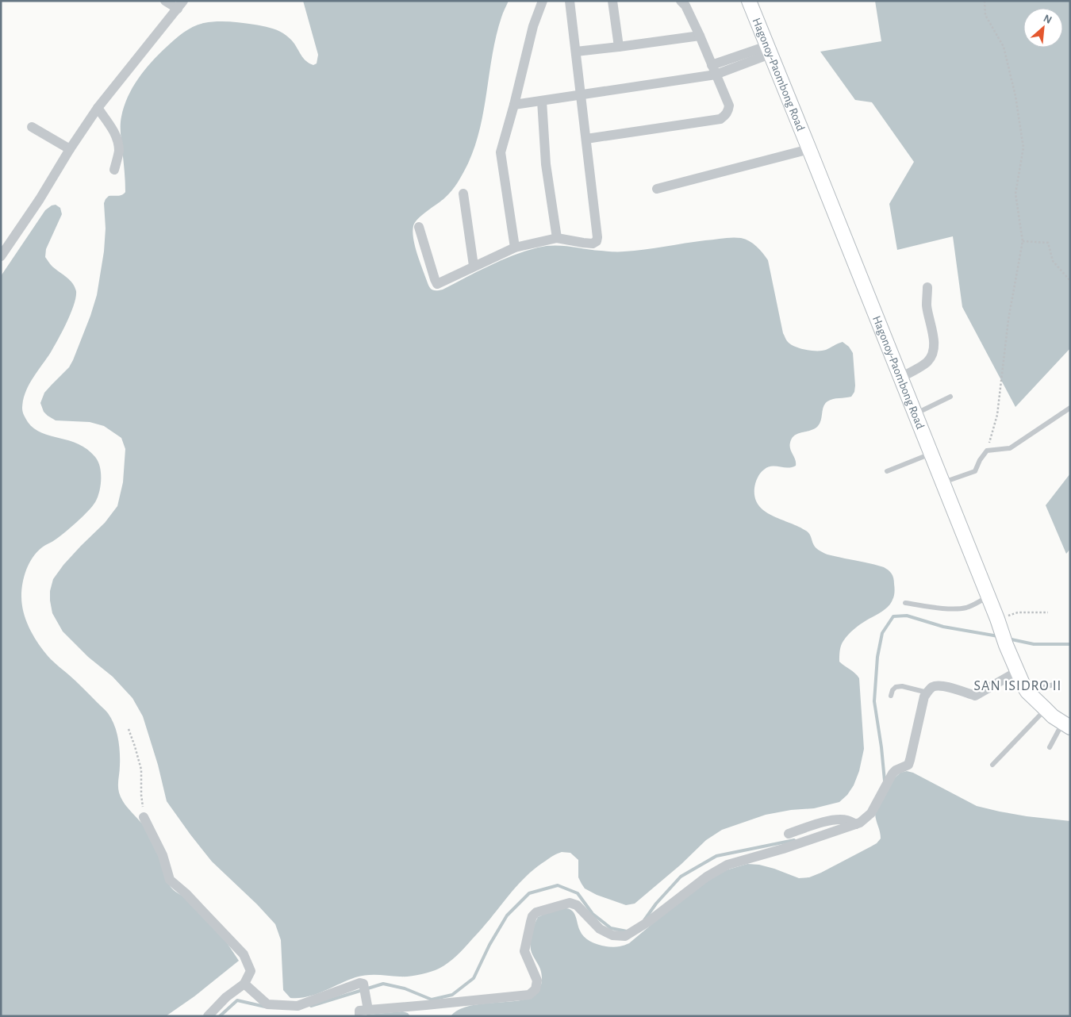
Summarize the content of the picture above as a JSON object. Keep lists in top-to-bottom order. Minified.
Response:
{"streets":{"main road":["Hagonoy-Paombong Road"]},"districts":["SAN ISIDRO II"],"north":"top right"}
